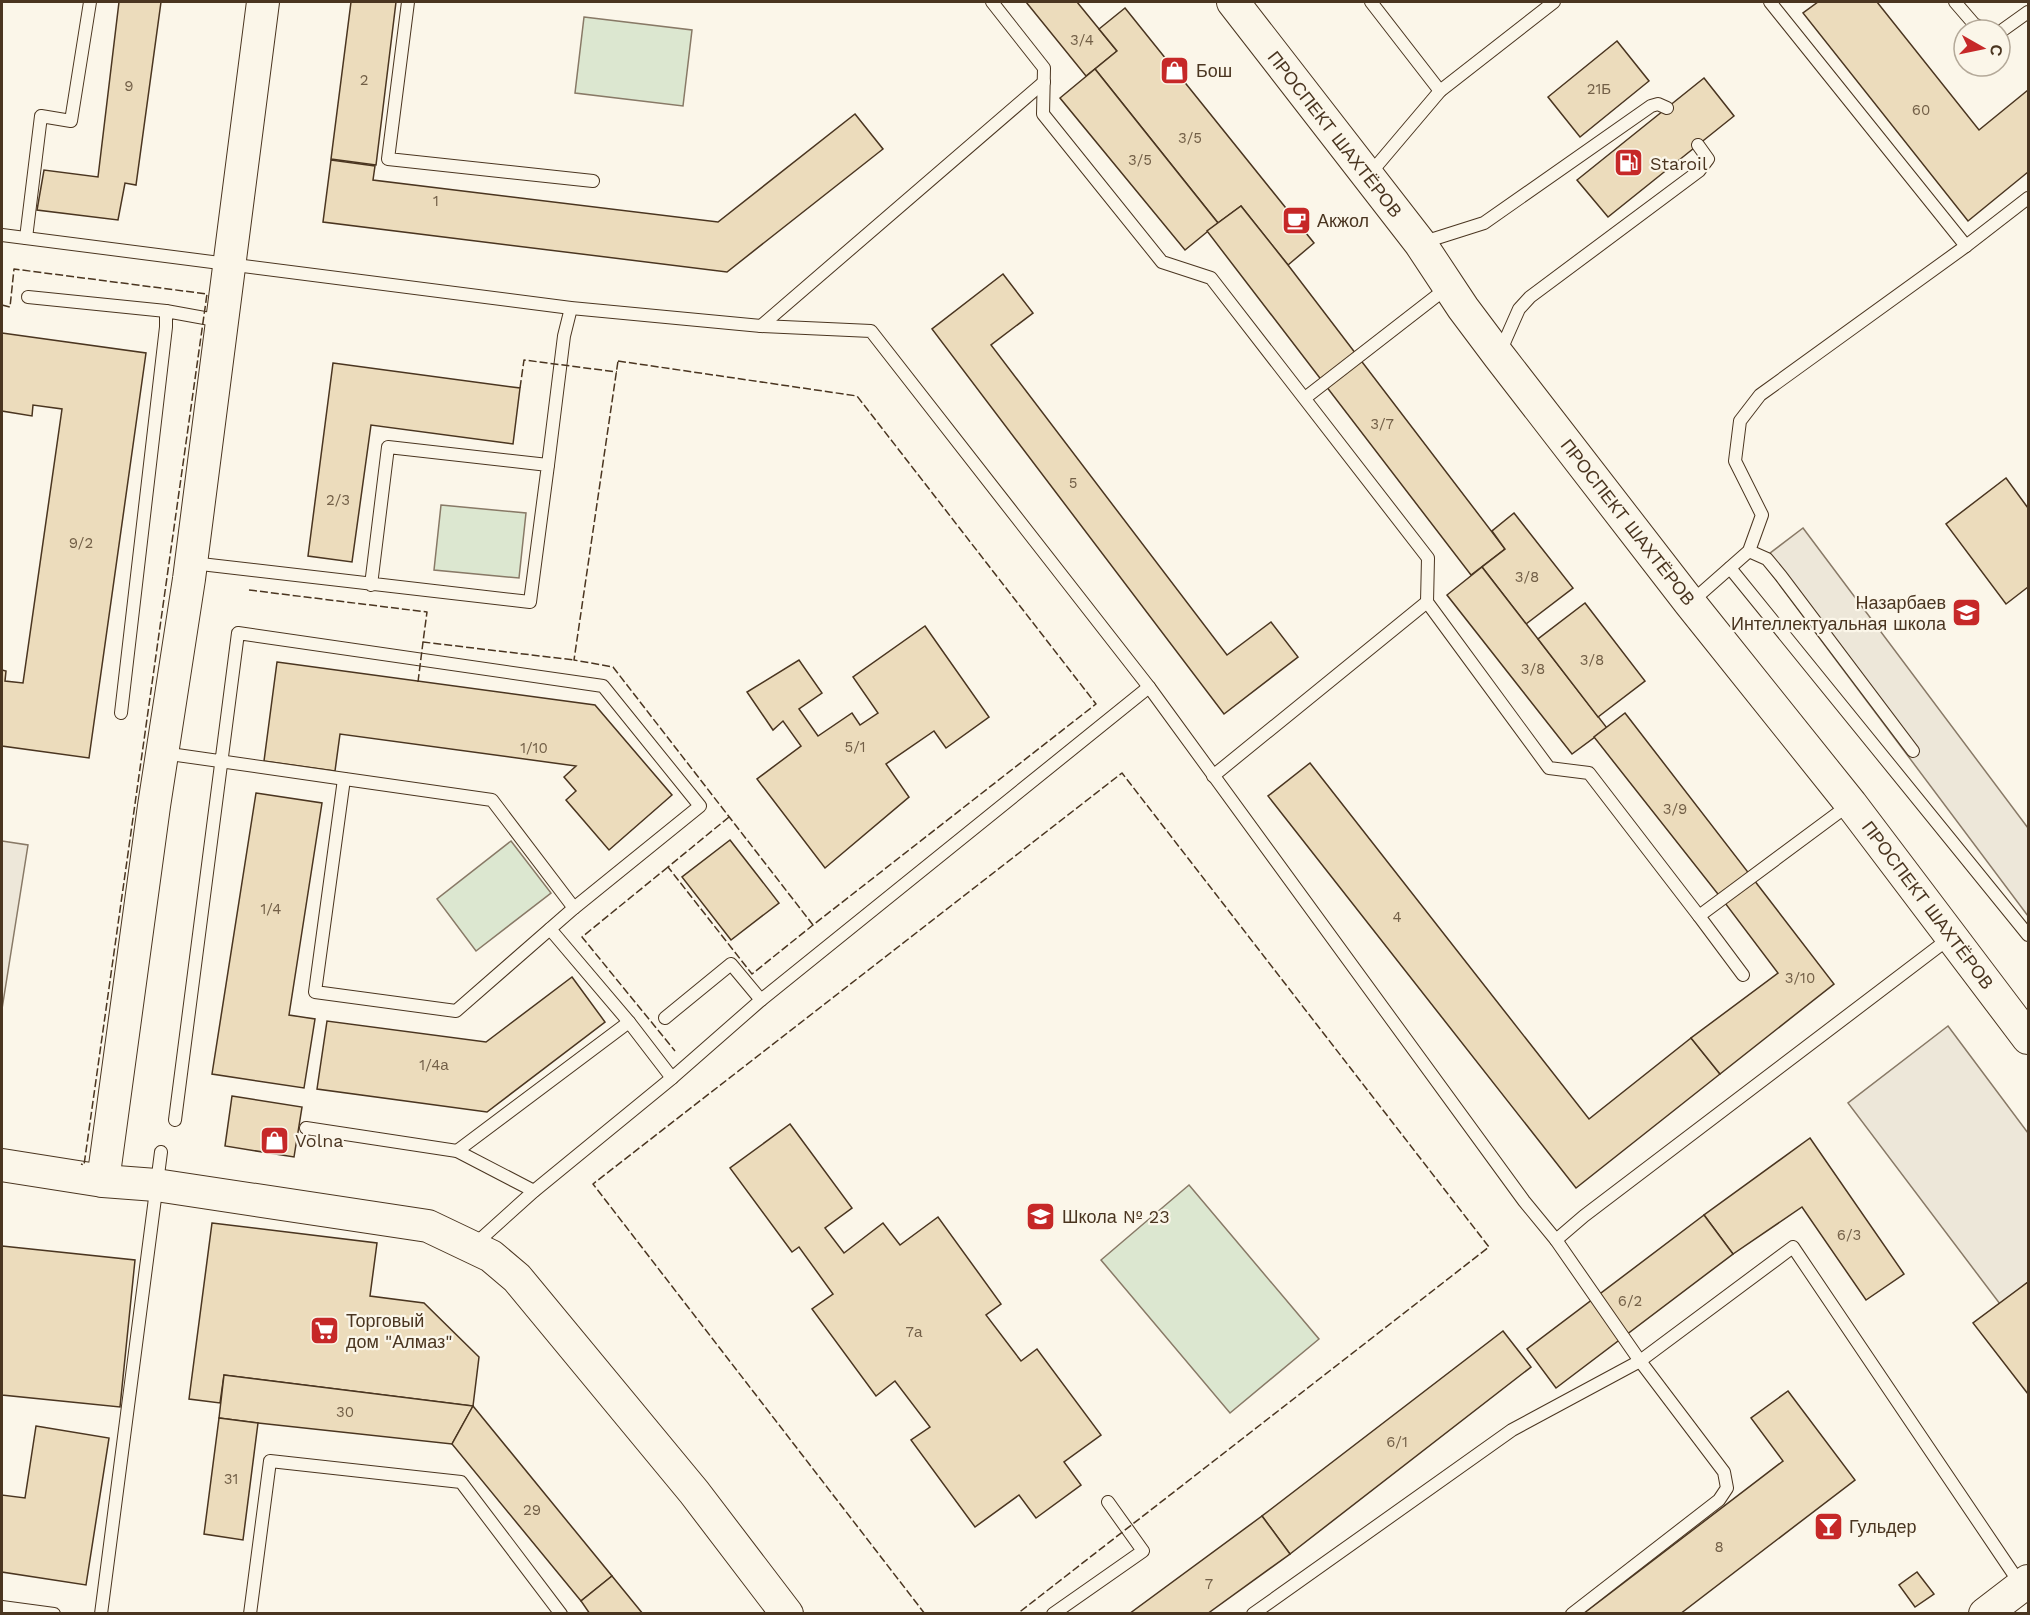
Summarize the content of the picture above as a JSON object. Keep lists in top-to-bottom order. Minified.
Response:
{"streets":{"street":["ПРОСПЕКТ ШАХТЁРОВ"]},"places":{"shop":["Бош","Volna"],"fuel station":["Staroil"],"cafe":["Акжол"],"school or university":["Назарбаев Интеллектуальная школа","Школа № 23"],"supermarket":["Торговый дом \"Алмаз\""],"bar":["Гульдер"]},"house_numbers":["3/4","2","9","21Б","60","3/5","3/5","1","3/7","5","2/3","9/2","3/8","3/8","3/8","5/1","1/10","3/9","1/4","4","3/10","1/4а","6/3","6/2","7а","30","6/1","31","29","8","7"],"north":"right"}
